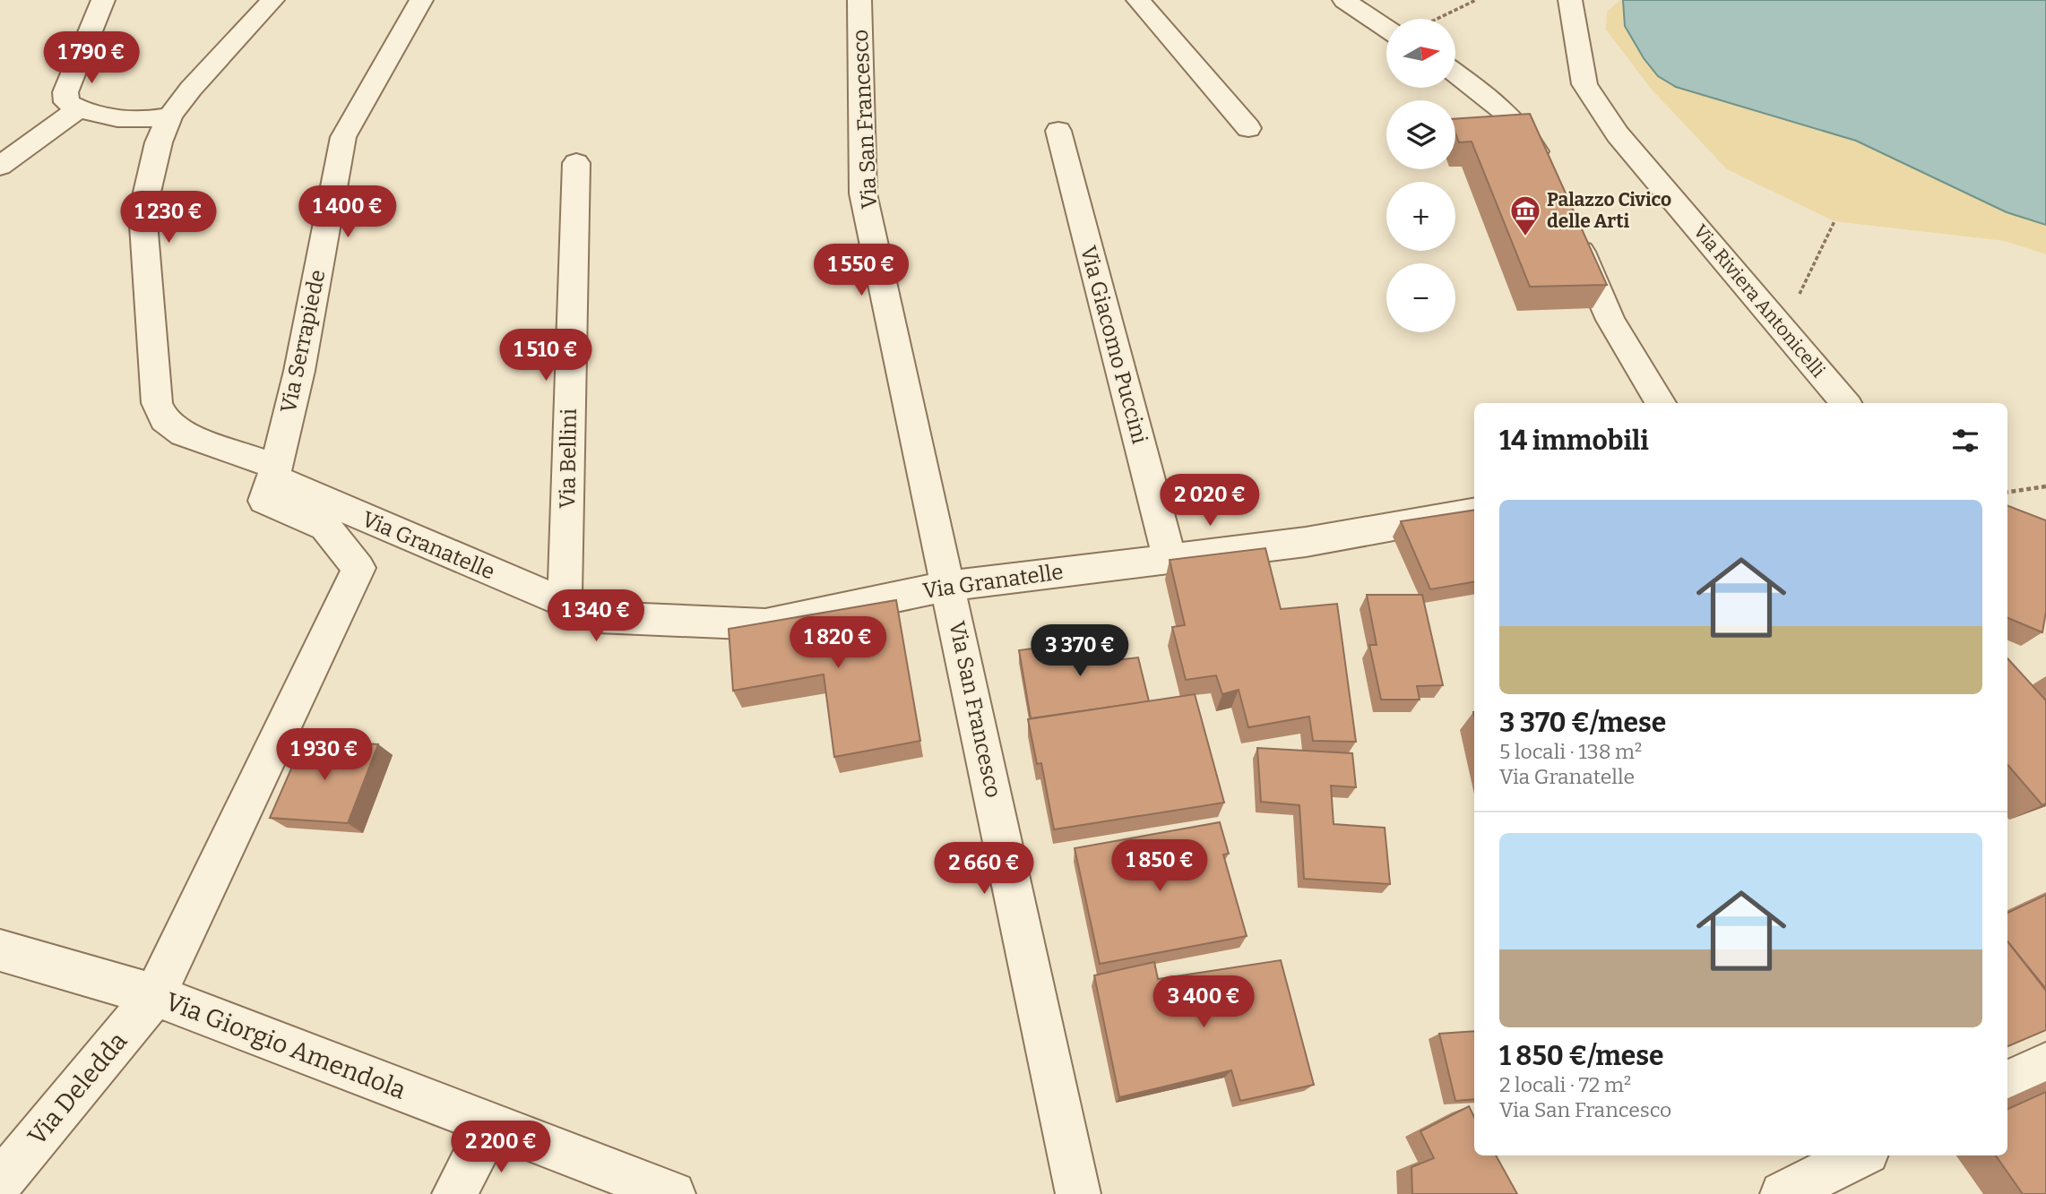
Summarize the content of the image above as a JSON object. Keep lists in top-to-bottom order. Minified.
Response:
{"streets":{"street":["Via San Francesco","Via Riviera Antonicelli","Via Serrapiede","Via Giacomo Puccini","Via Bellini","Via Granatelle","Via Giorgio Amendola","Via Deledda"]},"crossings":[["Via San Francesco","Via Granatelle"],["Via Serrapiede","Via Granatelle"],["Via Serrapiede","Via Giorgio Amendola"],["Via Serrapiede","Via Deledda"],["Via Giacomo Puccini","Via Granatelle"],["Via Bellini","Via Granatelle"],["Via Giorgio Amendola","Via Deledda"]],"places":{"museum":["Palazzo Civico delle Arti"]},"north":"right","page":{"map_buttons":["+","−"],"price":["1 790 €","1 400 €","1 230 €","1 550 €","1 510 €","2 020 €","1 340 €","1 820 €","3 370 €","1 930 €","1 850 €","2 660 €","3 400 €","2 200 €"],"heading":"14 immobili","list":[{"name":"3 370 €/mese","note":"5 locali · 138 m² · Via Granatelle"},{"name":"1 850 €/mese","note":"2 locali · 72 m² · Via San Francesco"}]}}
